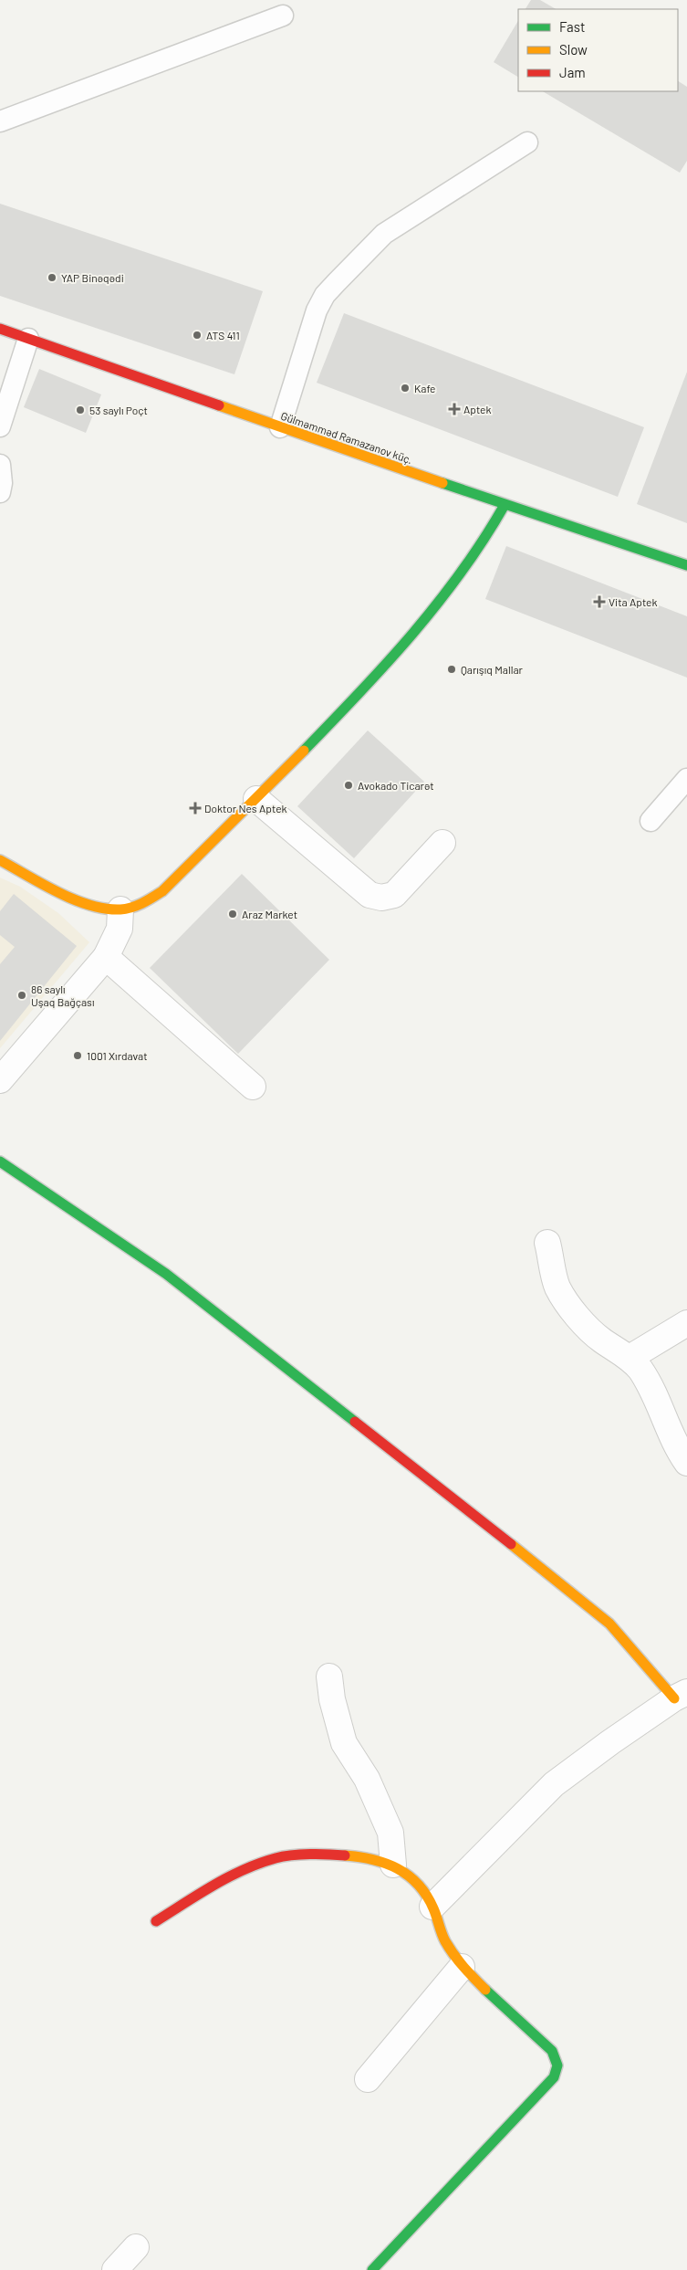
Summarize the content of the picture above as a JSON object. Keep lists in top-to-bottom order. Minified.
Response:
{"streets":{"street":["Gülməmməd Ramazanov küç."]},"places":{"other":["YAP Binəqədi","ATS 411","Kafe","53 saylı Poçt","Qarışıq Mallar","Avokado Ticarət","Araz Market","86 saylı Uşaq Bağçası","1001 Xırdavat"],"health":["Aptek","Vita Aptek","Doktor Nes Aptek"]},"legend":["Fast","Slow","Jam"]}
